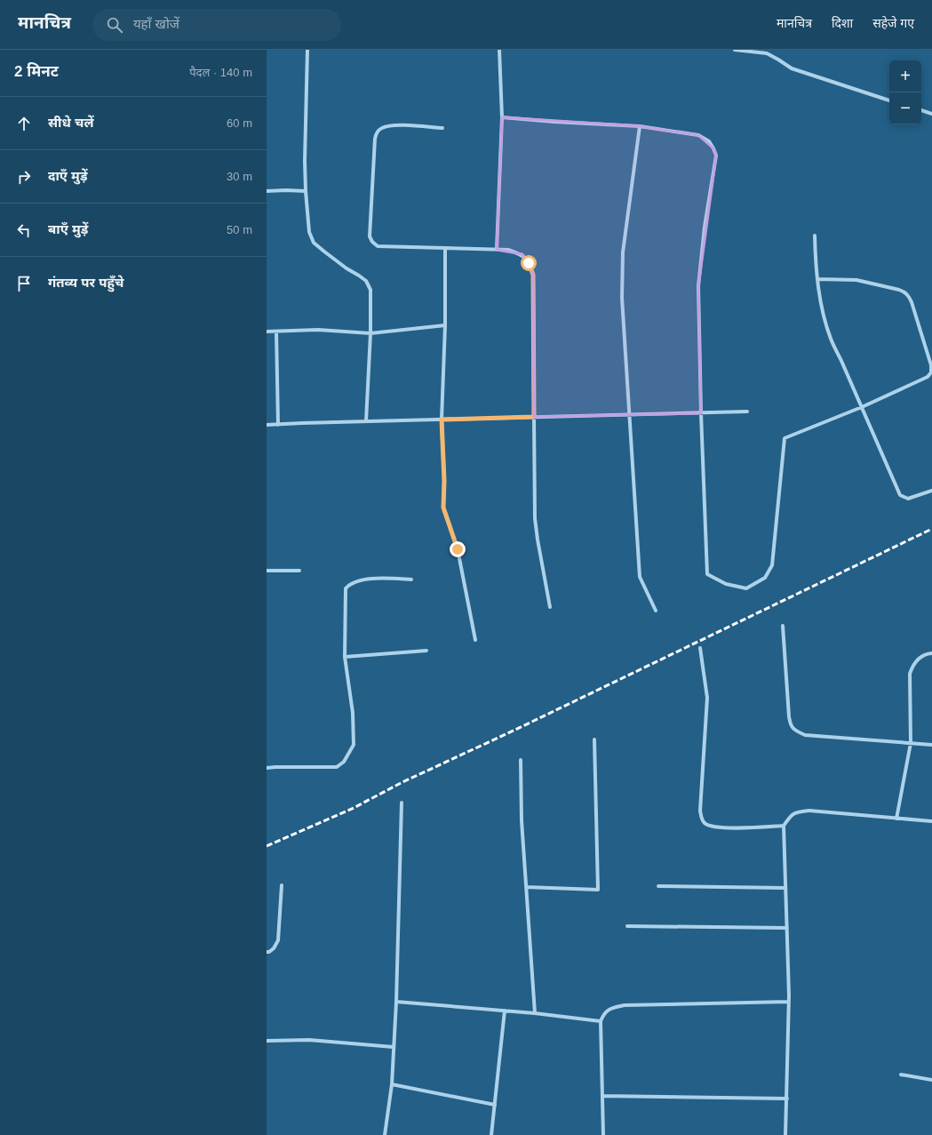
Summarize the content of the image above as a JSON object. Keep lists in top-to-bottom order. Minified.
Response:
{"page":{"header":"मानचित्र","search":"यहाँ खोजें","nav":["मानचित्र","दिशा","सहेजे गए"],"heading":["2 मिनट","पैदल · 140 m"],"map_buttons":["+","−"],"list":[["सीधे चलें","60 m"],["दाएँ मुड़ें","30 m"],["बाएँ मुड़ें","50 m"],"गंतव्य पर पहुँचे"]}}
